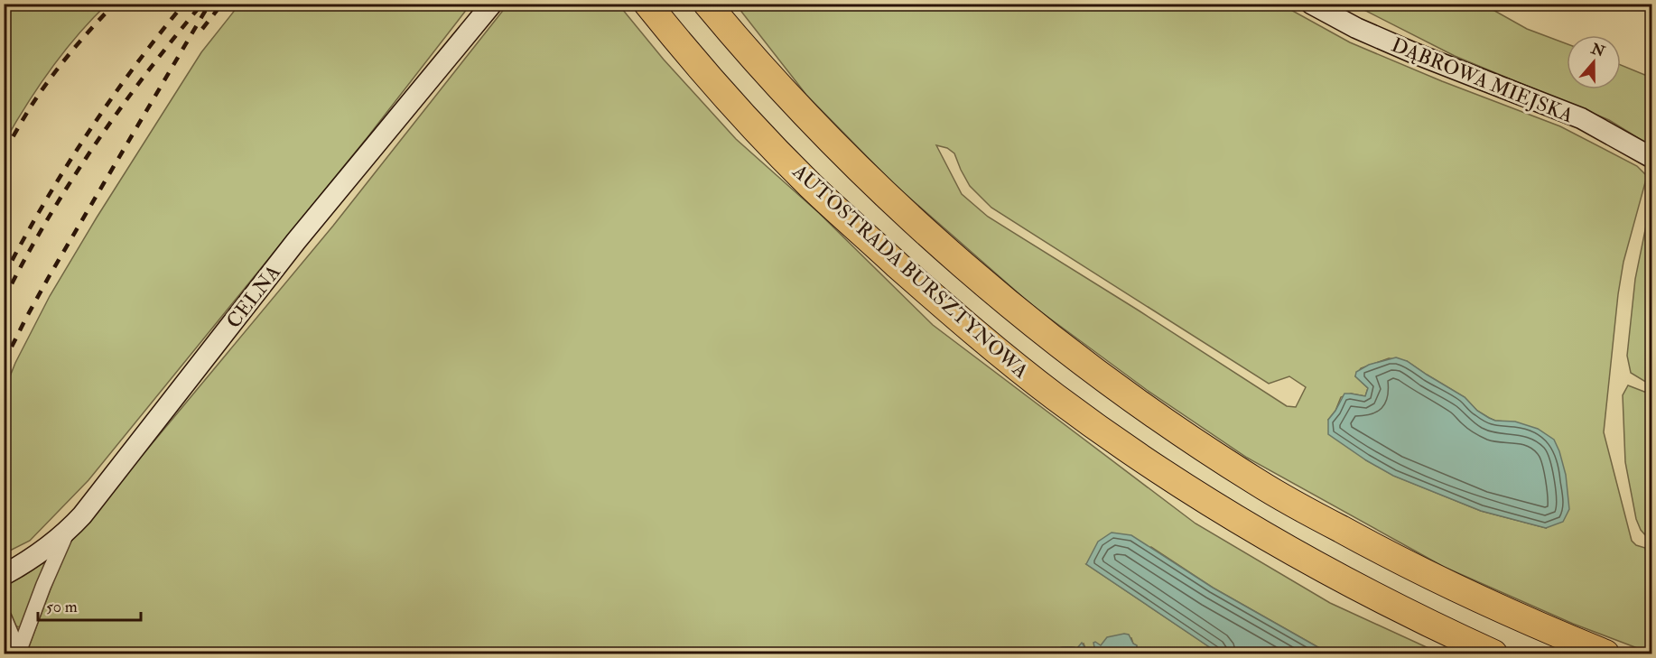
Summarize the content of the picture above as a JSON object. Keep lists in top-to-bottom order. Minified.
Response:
{"streets":{"highway":["AUTOSTRADA BURSZTYNOWA"],"street":["DĄBROWA MIEJSKA","CELNA"]},"scale_bar":"50 m","north":"top"}
